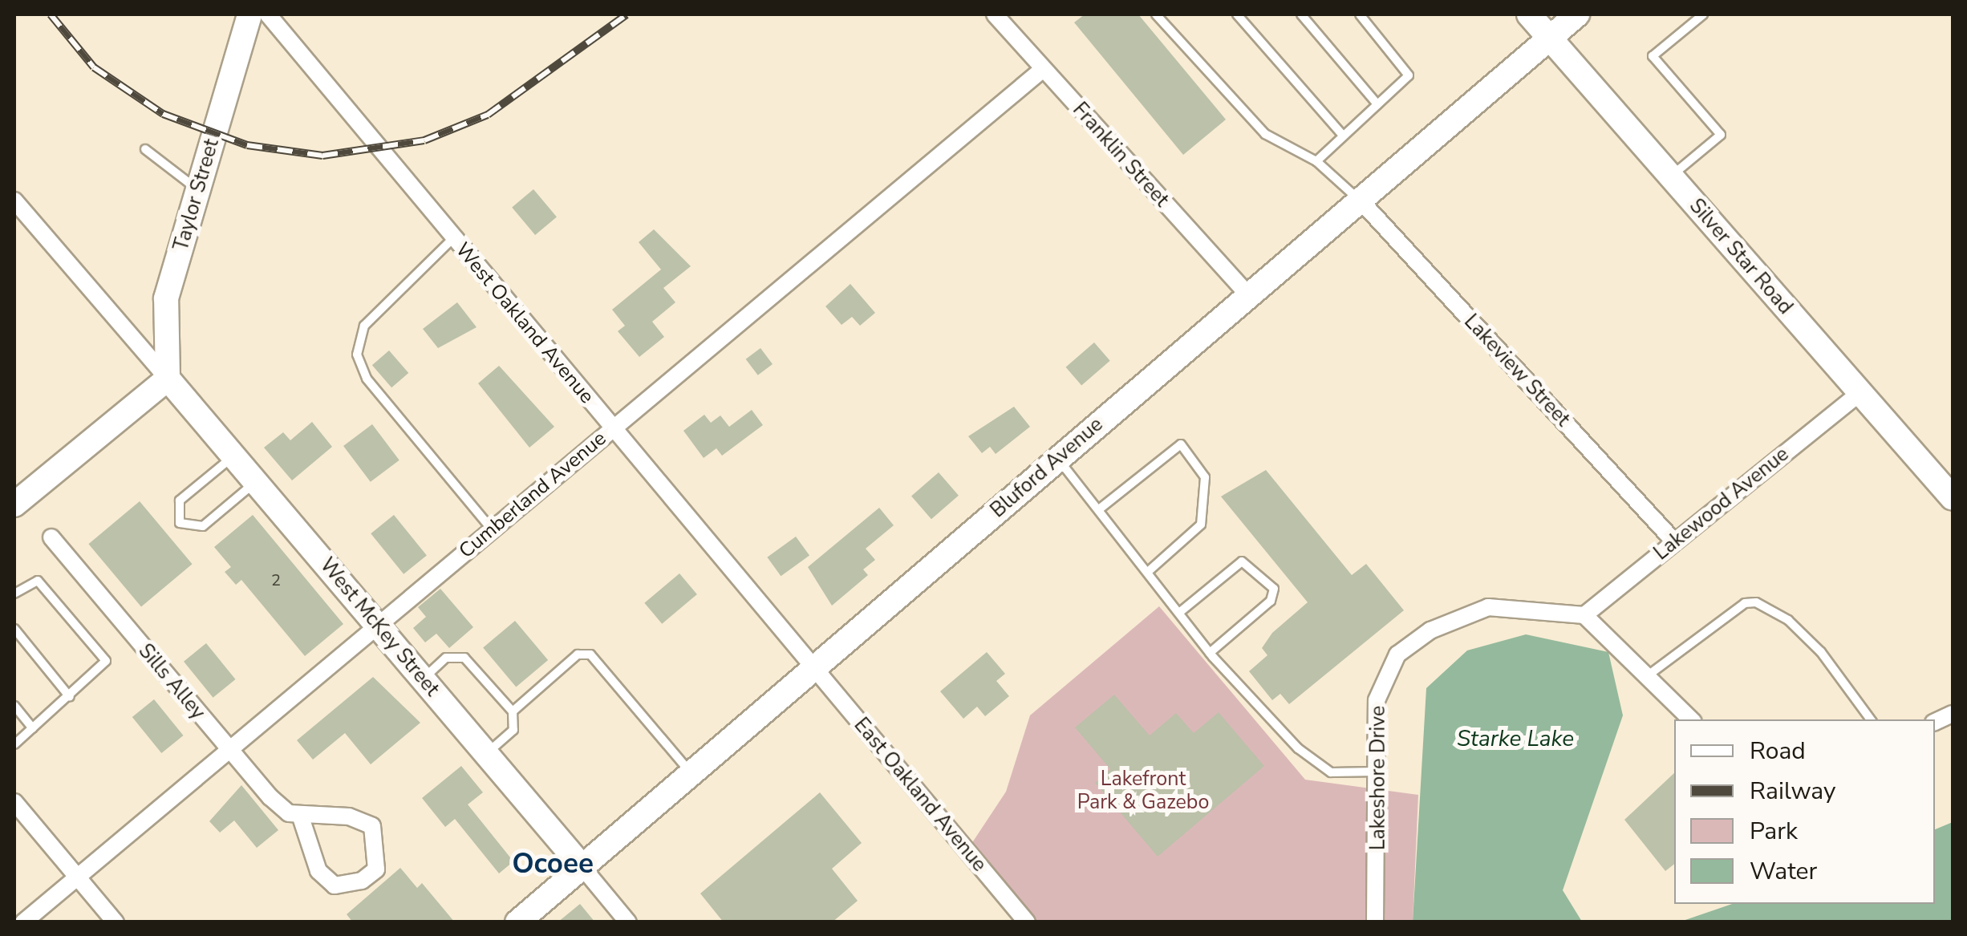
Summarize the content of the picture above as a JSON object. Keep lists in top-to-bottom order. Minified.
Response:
{"streets":{"street":["Franklin Street","Taylor Street","Silver Star Road","West Oakland Avenue","Lakeview Street","Bluford Avenue","Cumberland Avenue","Lakewood Avenue","West McKey Street","Sills Alley","Lakeshore Drive","East Oakland Avenue"]},"crossings":[["Franklin Street","Bluford Avenue"],["Franklin Street","Cumberland Avenue"],["Taylor Street","West McKey Street"],["Silver Star Road","Bluford Avenue"],["Silver Star Road","Lakewood Avenue"],["West Oakland Avenue","Bluford Avenue"],["West Oakland Avenue","Cumberland Avenue"],["West Oakland Avenue","East Oakland Avenue"],["Lakeview Street","Bluford Avenue"],["Lakeview Street","Lakewood Avenue"],["Bluford Avenue","West McKey Street"],["Bluford Avenue","East Oakland Avenue"],["Cumberland Avenue","West McKey Street"],["Cumberland Avenue","Sills Alley"],["Lakewood Avenue","Lakeshore Drive"]],"districts":["Ocoee"],"water":["Starke Lake"],"parks":["Lakefront Park & Gazebo"],"house_numbers":["2"],"legend":["Road","Railway","Park","Water"]}
